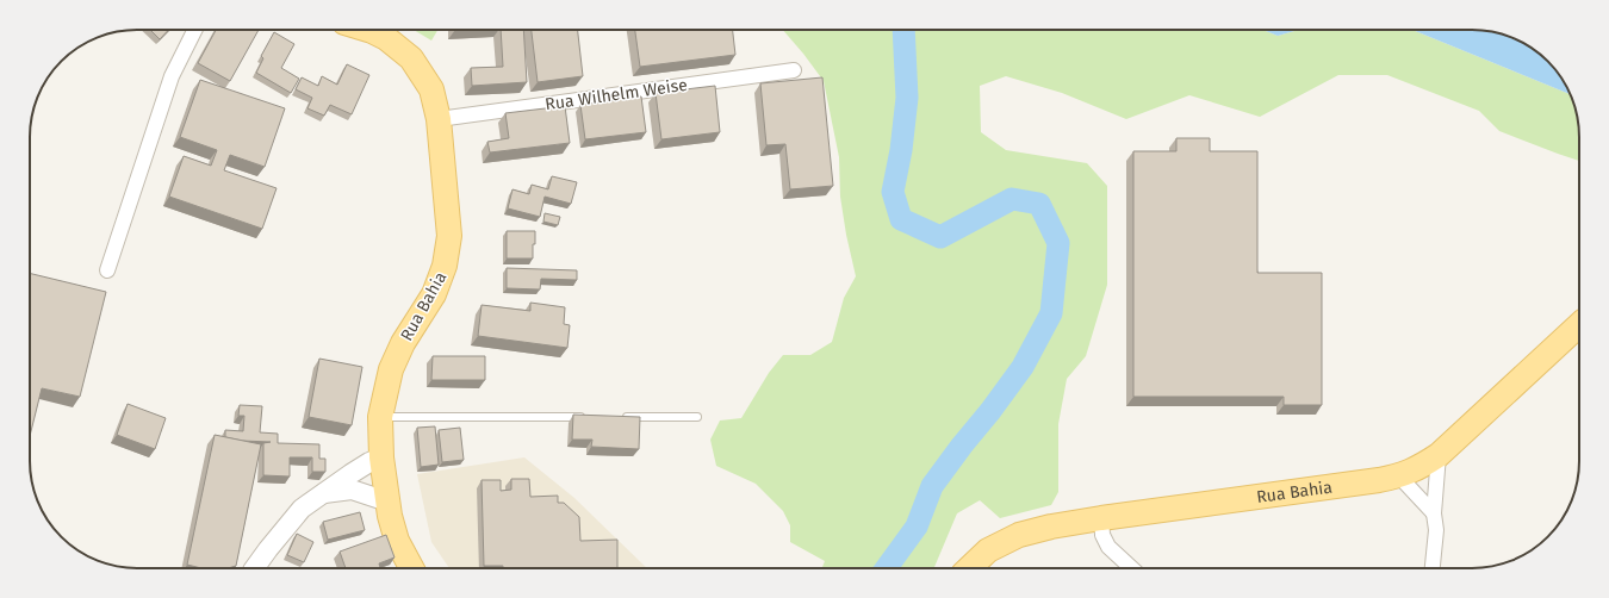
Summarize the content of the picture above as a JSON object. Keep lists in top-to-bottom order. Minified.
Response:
{"streets":{"main road":["Rua Bahia"],"street":["Rua Wilhelm Weise"]},"crossings":[["Rua Wilhelm Weise","Rua Bahia"]]}
